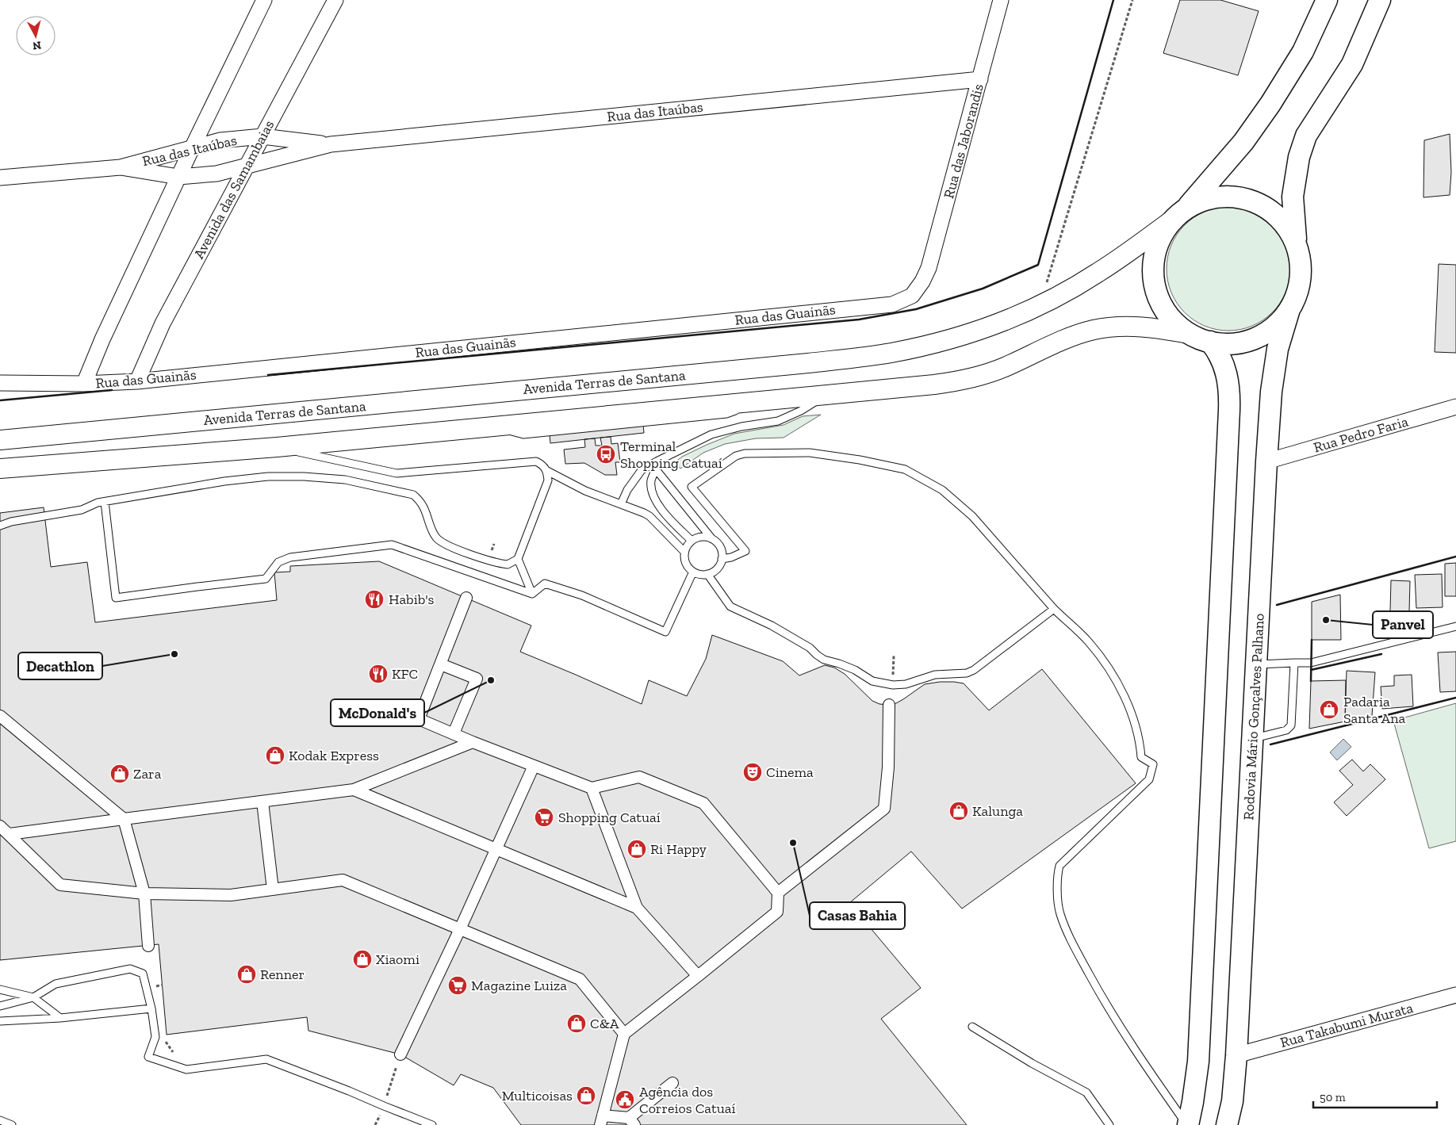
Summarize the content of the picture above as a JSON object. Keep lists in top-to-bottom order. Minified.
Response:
{"streets":{"main road":["Rodovia Mário Gonçalves Palhano"],"street":["Rua das Itaúbas","Rua das Jaborandis","Avenida das Samambaias","Rua das Guainãs","Avenida Terras de Santana","Rua Pedro Faria","Rua Takabumi Murata"]},"crossings":[["Rua das Itaúbas","Rua das Jaborandis"],["Rua das Itaúbas","Avenida das Samambaias"],["Rua das Jaborandis","Rua das Guainãs"],["Avenida das Samambaias","Rua das Guainãs"],["Rua Pedro Faria","Rodovia Mário Gonçalves Palhano"],["Rodovia Mário Gonçalves Palhano","Rua Takabumi Murata"]],"places":{"bus stop":["Terminal Shopping Catuaí"],"restaurant":["Habib's","KFC"],"other":["Panvel","Decathlon","McDonald's","Casas Bahia"],"shop":["Padaria Santa Ana","Kodak Express","Zara","Kalunga","Ri Happy","Xiaomi","Renner","C&A","Multicoisas"],"theatre":["Cinema"],"supermarket":["Shopping Catuaí","Magazine Luiza"],"public building":["Agência dos Correios Catuaí"]},"scale_bar":"50 m","north":"bottom"}
